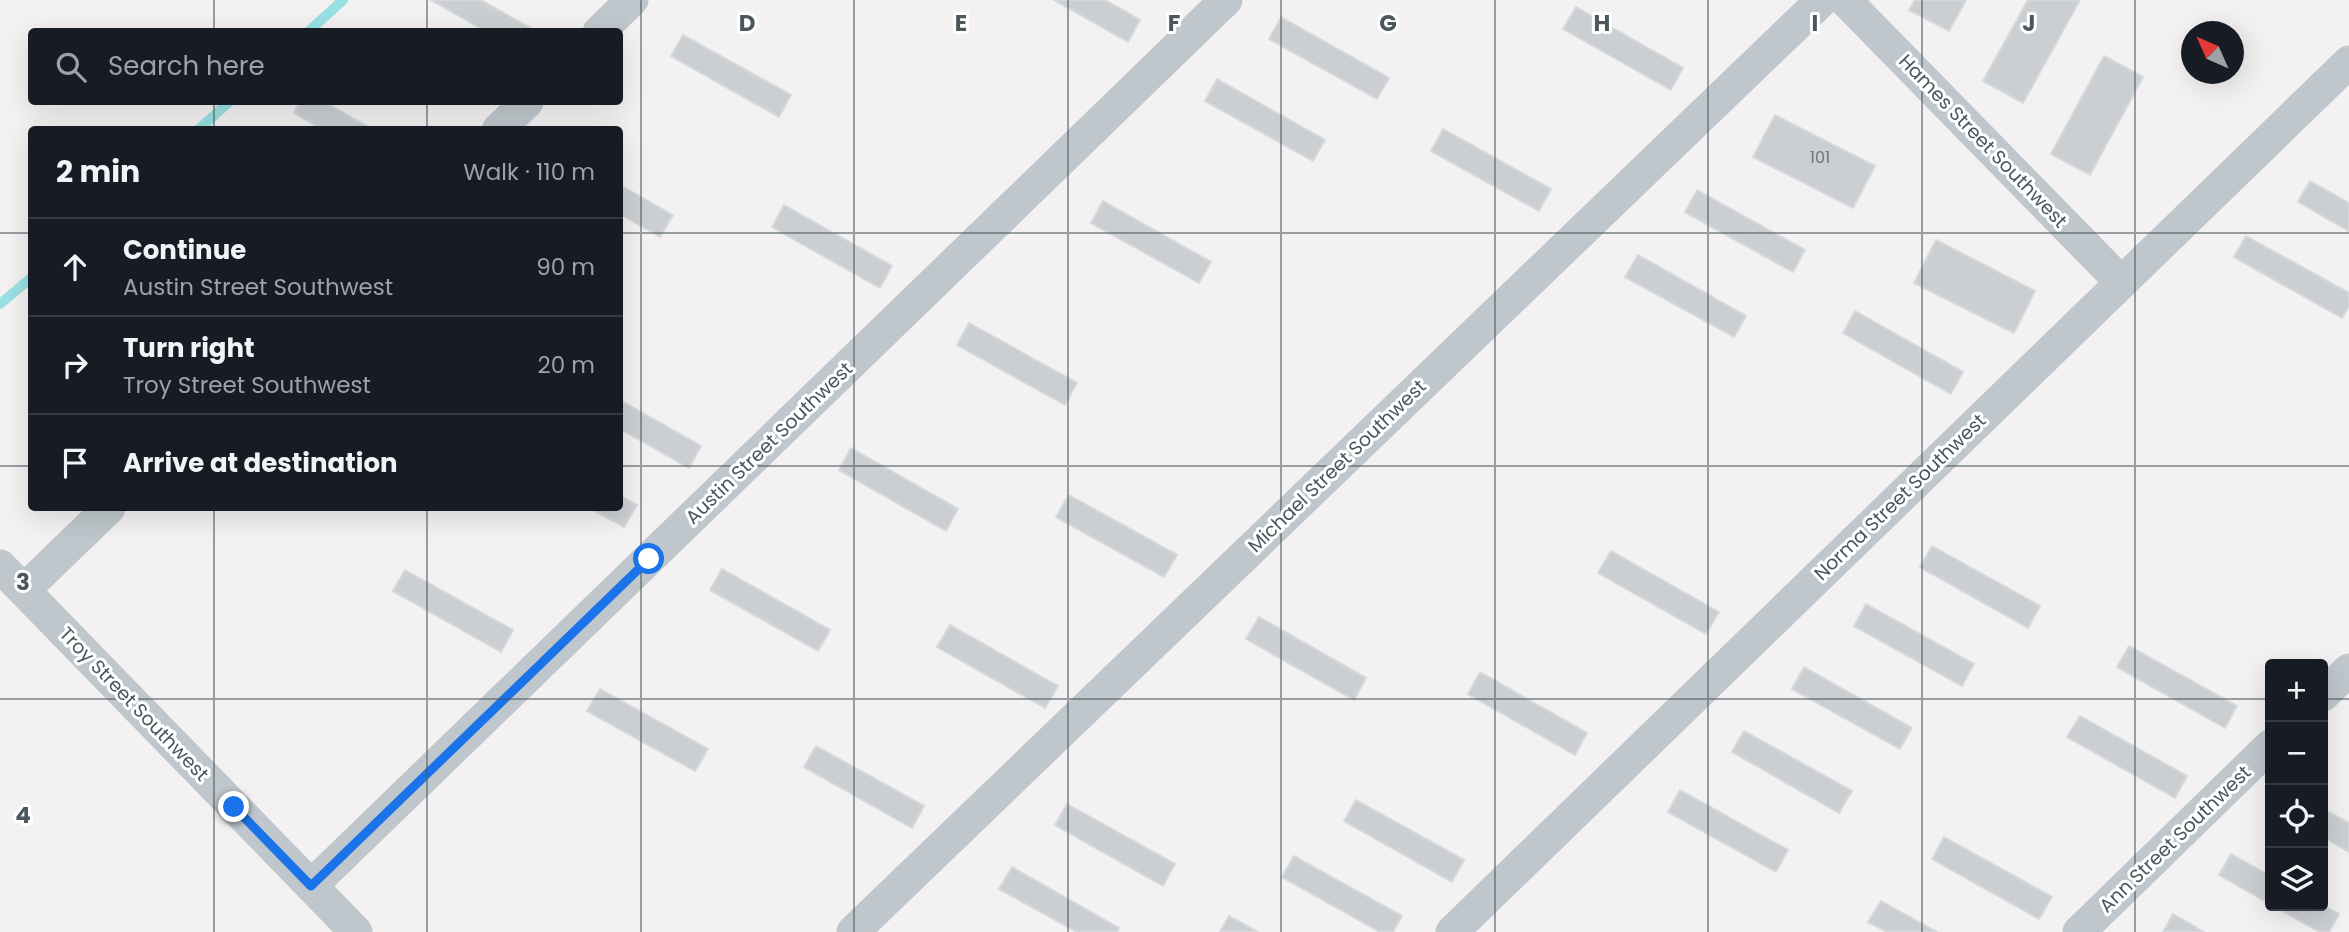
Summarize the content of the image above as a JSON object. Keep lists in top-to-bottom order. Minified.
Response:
{"streets":{"street":["Hames Street Southwest","Austin Street Southwest","Michael Street Southwest","Norma Street Southwest","Troy Street Southwest","Ann Street Southwest"]},"crossings":[["Hames Street Southwest","Norma Street Southwest"],["Austin Street Southwest","Troy Street Southwest"]],"house_numbers":["101"],"north":"top left","page":{"search":"Search here","heading":["2 min","Walk · 110 m"],"list":[["Continue","Austin Street Southwest","90 m"],["Turn right","Troy Street Southwest","20 m"],"Arrive at destination"],"map_buttons":["+","−"]},"grid":{"columns":["D","E","F","G","H","I","J"],"rows":["3","4"]}}
